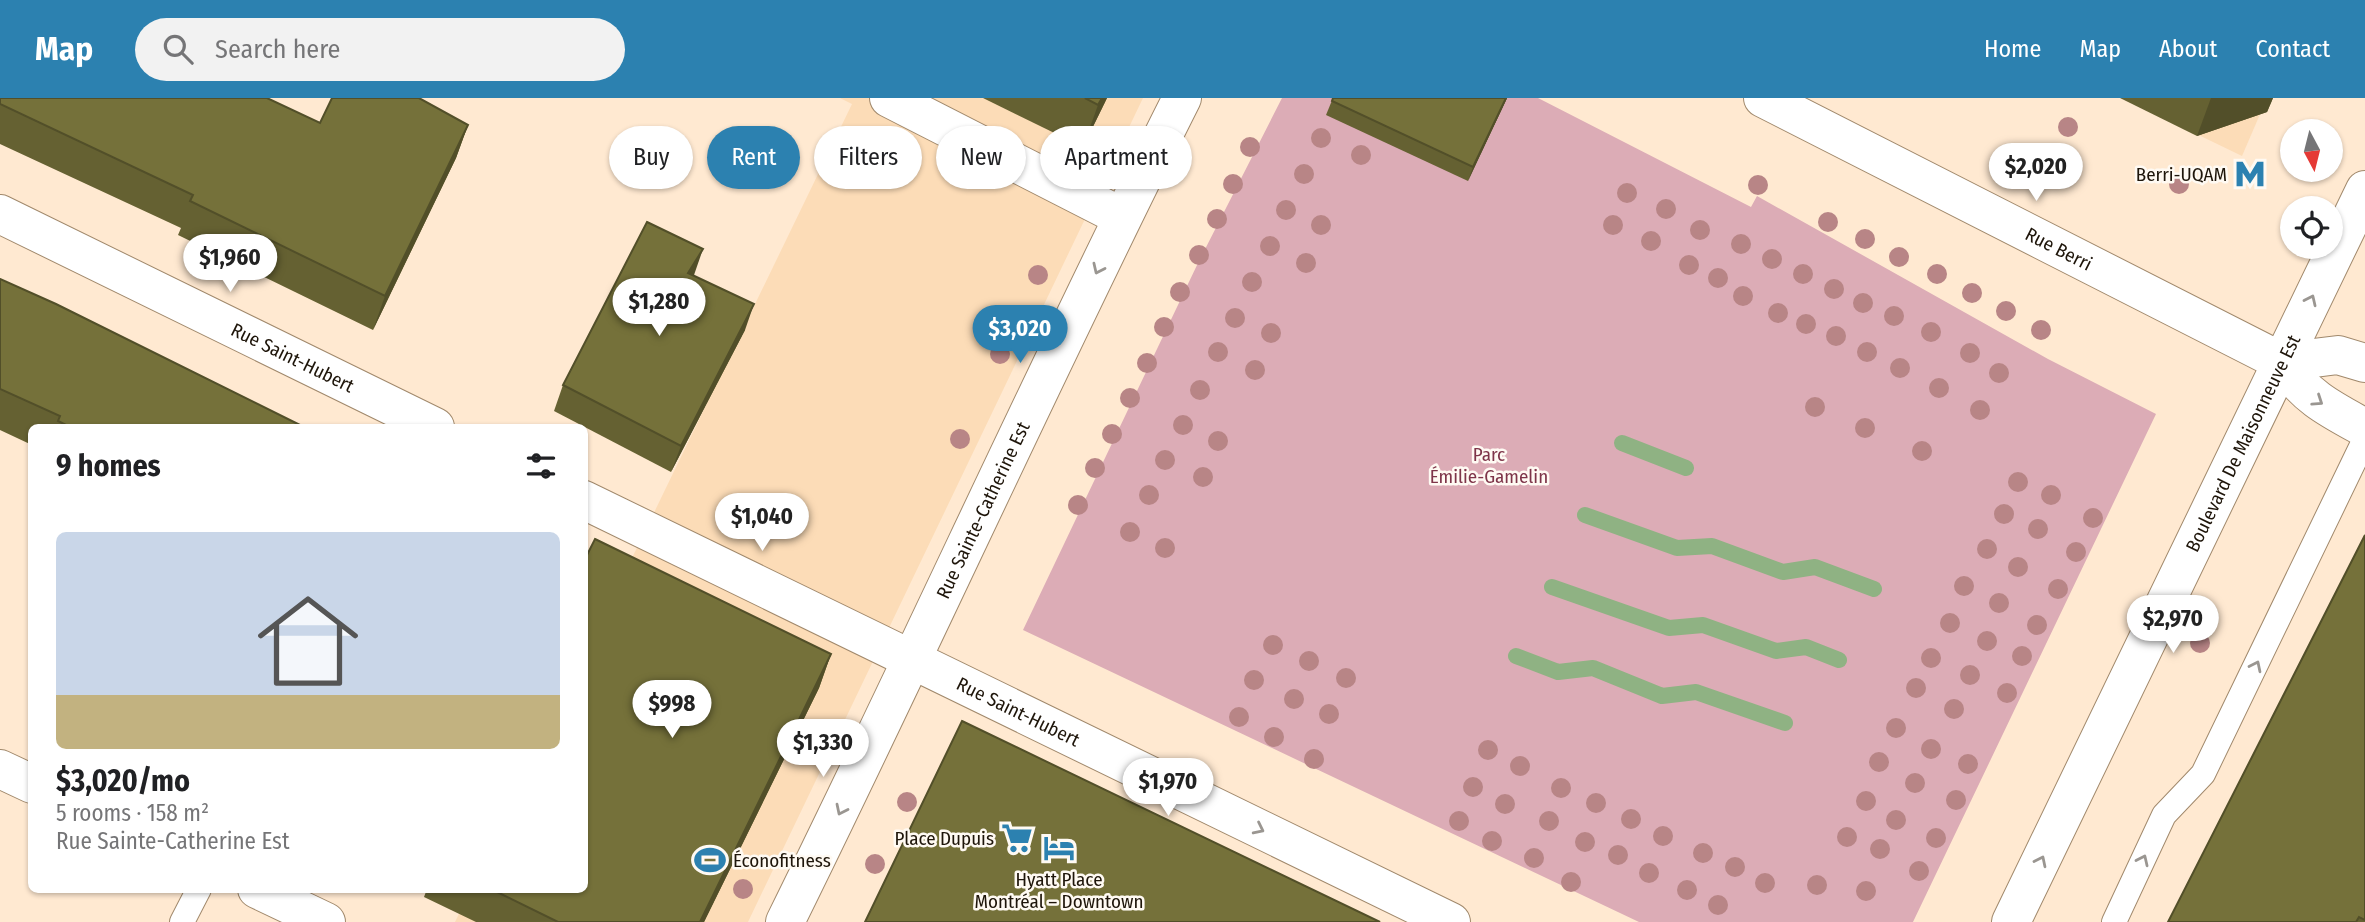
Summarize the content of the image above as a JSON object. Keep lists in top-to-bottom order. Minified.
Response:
{"streets":{"street":["Rue Berri","Rue Saint-Hubert","Boulevard De Maisonneuve Est","Rue Sainte-Catherine Est"]},"crossings":[["Rue Berri","Boulevard De Maisonneuve Est"],["Rue Saint-Hubert","Rue Sainte-Catherine Est"]],"one_way":["Rue Saint-Hubert","Boulevard De Maisonneuve Est","Rue Sainte-Catherine Est"],"parks":["Parc Émilie-Gamelin"],"places":{"metro station":["Berri-UQAM"],"supermarket":["Place Dupuis"],"hotel":["Hyatt Place Montréal – Downtown"],"sports":["Éconofitness"]},"north":"bottom","page":{"header":"Map","search":"Search here","nav":["Home","Map","About","Contact"],"chip":["Buy","Rent","Filters","New","Apartment"],"price":["$2,020","$1,960","$1,280","$3,020","$1,040","$2,970","$998","$1,330","$1,970"],"heading":"9 homes","list":[{"name":"$3,020/mo","note":"5 rooms · 158 m² · Rue Sainte-Catherine Est"}]}}
